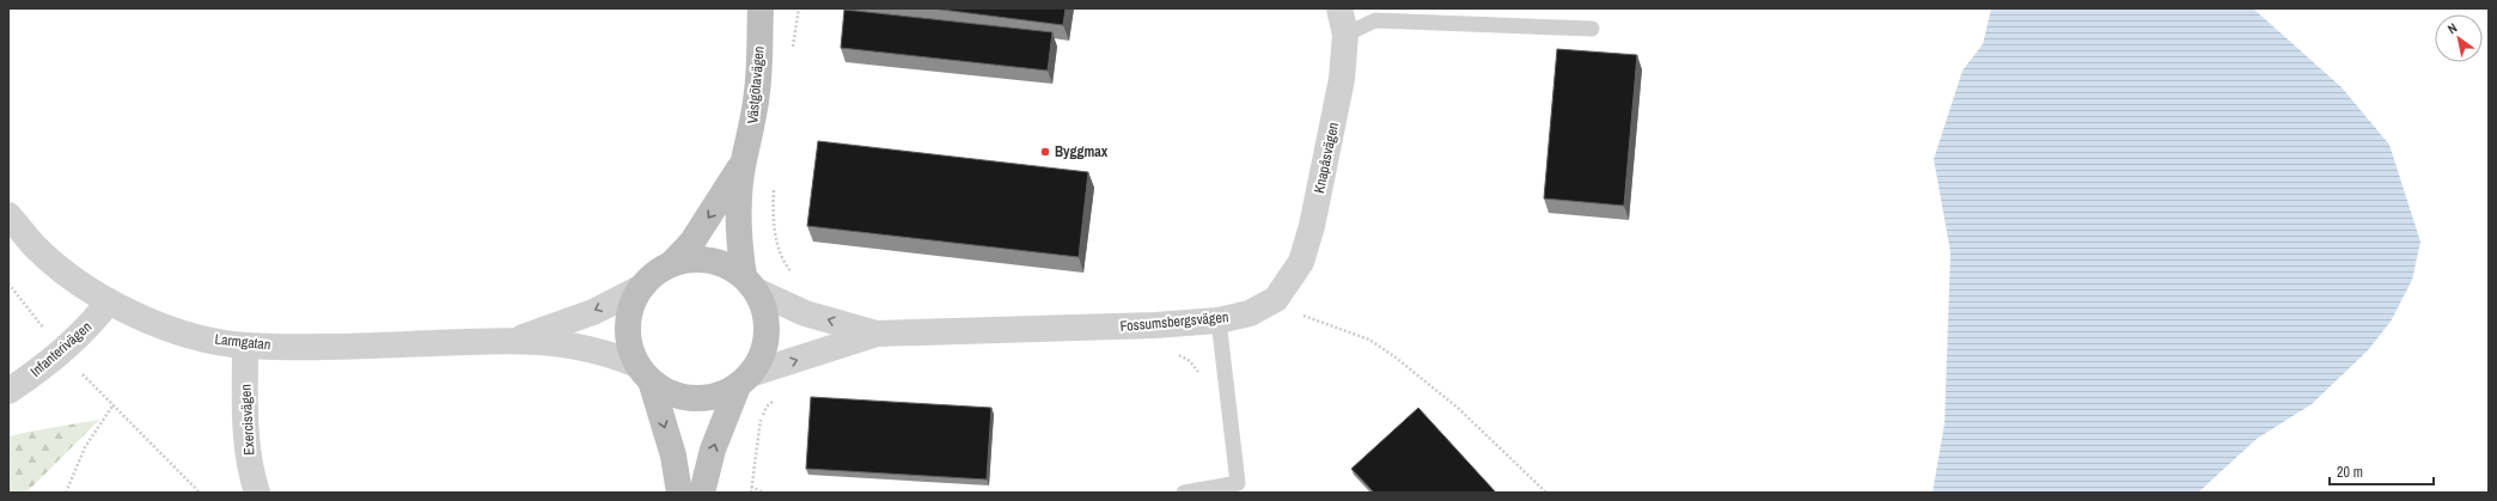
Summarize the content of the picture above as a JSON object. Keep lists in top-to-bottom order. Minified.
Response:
{"streets":{"street":["Västgötavägen","Knapåsvägen","Fossumsbergsvägen","Larmgatan","Infanterivägen","Exercisvägen"]},"crossings":[["Västgötavägen","Fossumsbergsvägen"],["Västgötavägen","Larmgatan"],["Knapåsvägen","Fossumsbergsvägen"],["Fossumsbergsvägen","Larmgatan"],["Larmgatan","Infanterivägen"],["Larmgatan","Exercisvägen"]],"places":["Byggmax"],"scale_bar":"20 m","north":"top left"}
